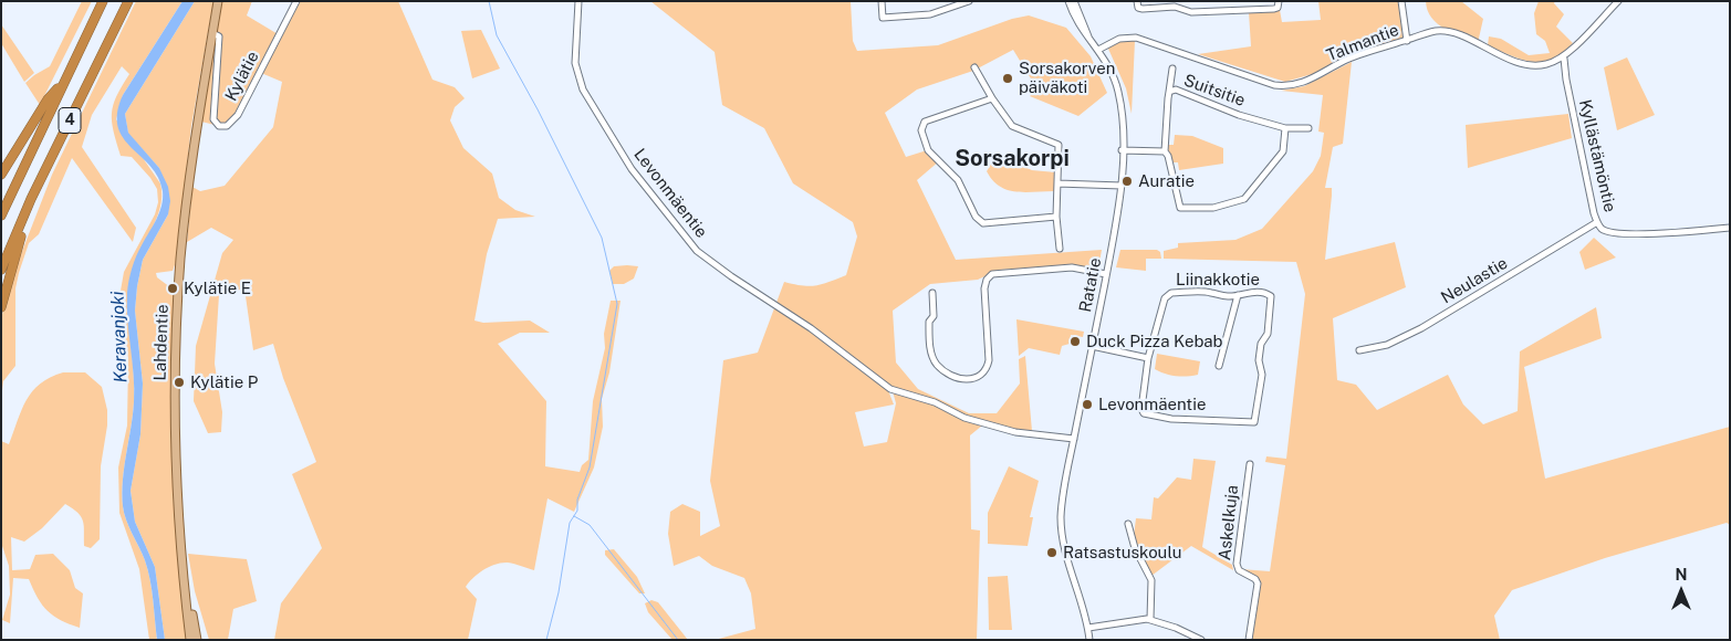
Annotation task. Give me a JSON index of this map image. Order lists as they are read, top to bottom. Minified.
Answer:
{"streets":{"highway":["4"],"main road":["Lahdentie"],"street":["Talmantie","Kylätie","Suitsitie","Kyllästämöntie","Levonmäentie","Liinakkotie","Neulastie","Ratatie","Askelkuja"]},"crossings":[["Talmantie","Kyllästämöntie"],["Talmantie","Ratatie"],["Kylätie","Lahdentie"],["Kyllästämöntie","Neulastie"],["Levonmäentie","Ratatie"]],"districts":["Sorsakorpi"],"water":["Keravanjoki"],"places":["Sorsakorven päiväkoti","Auratie","Kylätie E","Duck Pizza Kebab","Kylätie P","Levonmäentie","Ratsastuskoulu"],"north":"top"}
